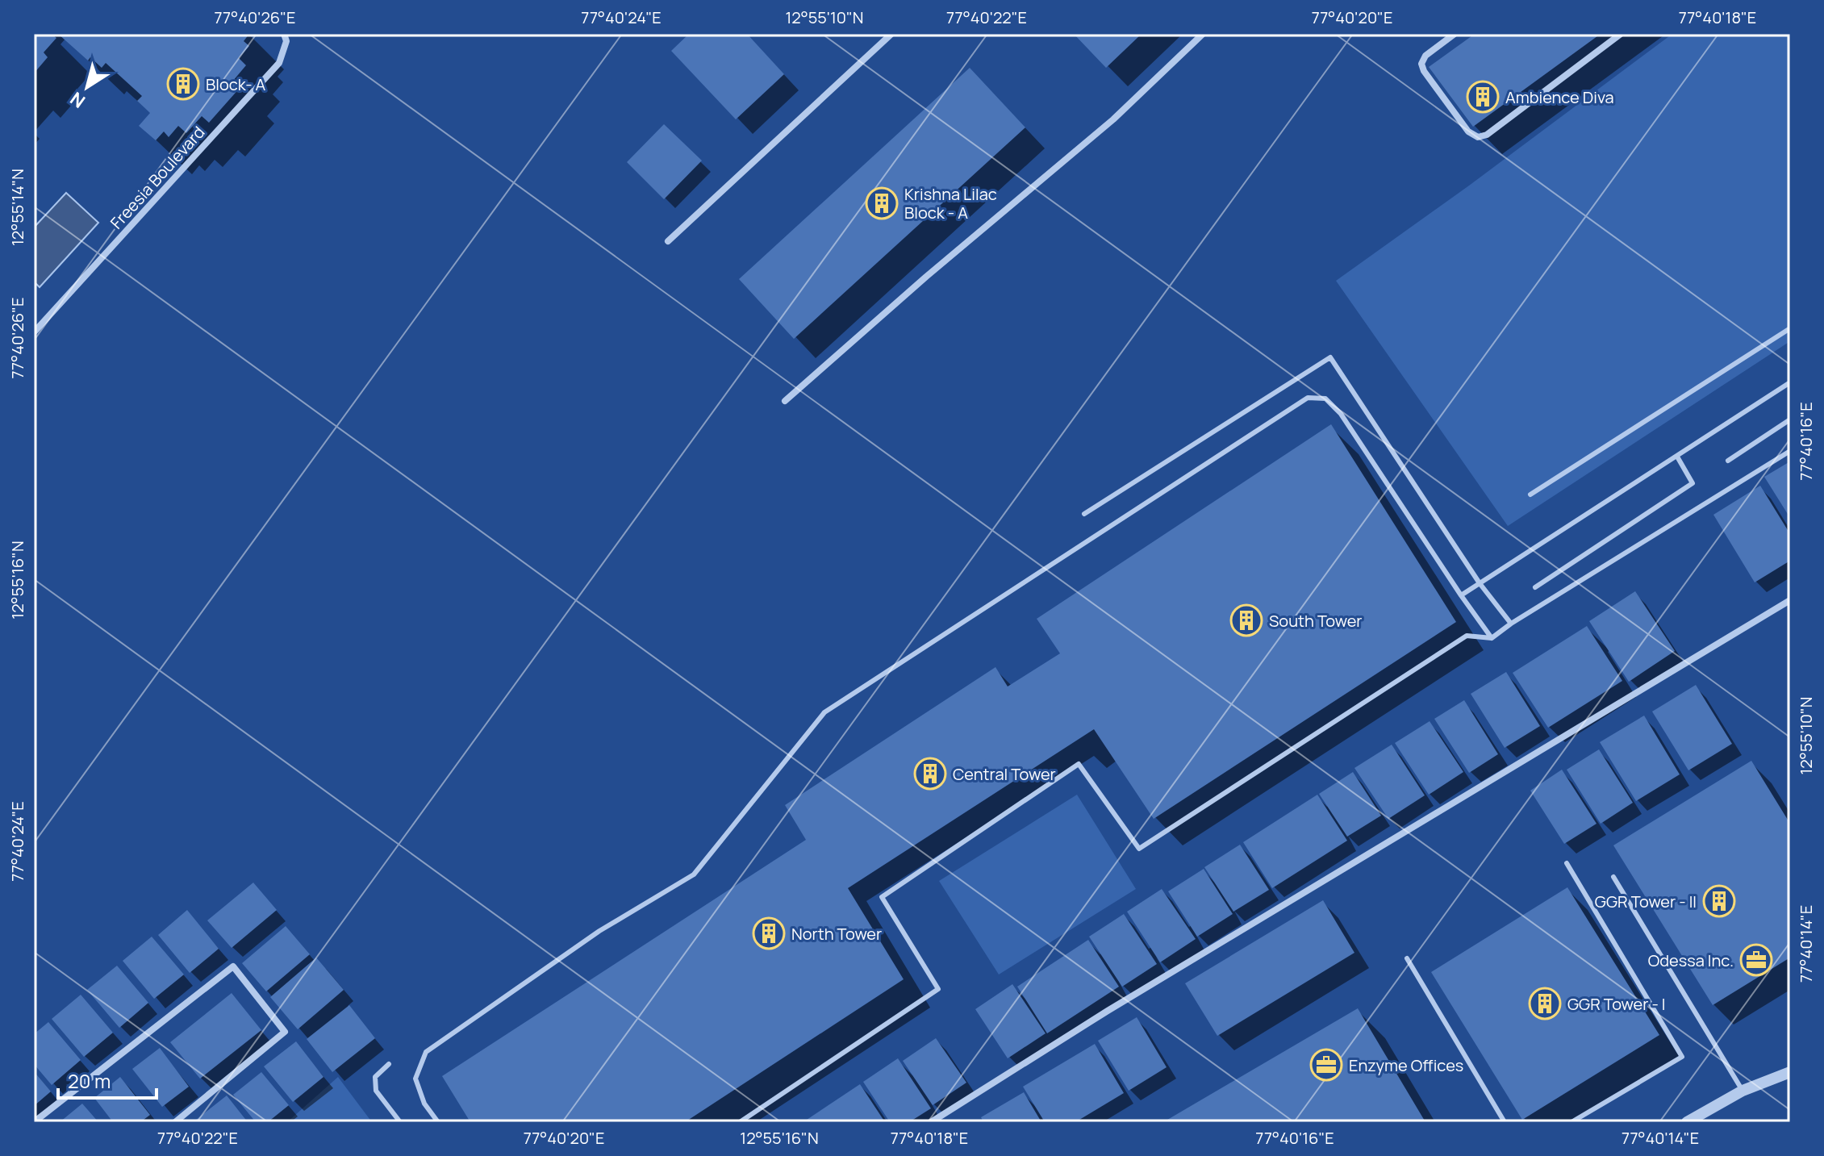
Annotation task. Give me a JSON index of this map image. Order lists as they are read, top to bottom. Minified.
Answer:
{"streets":{"street":["Freesia Boulevard"]},"places":{"building":["Block- A","Ambience Diva","Krishna Lilac Block - A","South Tower","Central Tower","GGR Tower - II","North Tower","GGR Tower - I"],"office":["Odessa Inc.","Enzyme Offices"]},"scale_bar":"20 m","north":"bottom left","coordinates":["77°40'26\"E","77°40'24\"E","12°55'10\"N","77°40'22\"E","77°40'20\"E","77°40'18\"E","12°55'14\"N","77°40'16\"E","12°55'16\"N","77°40'14\"E"]}
